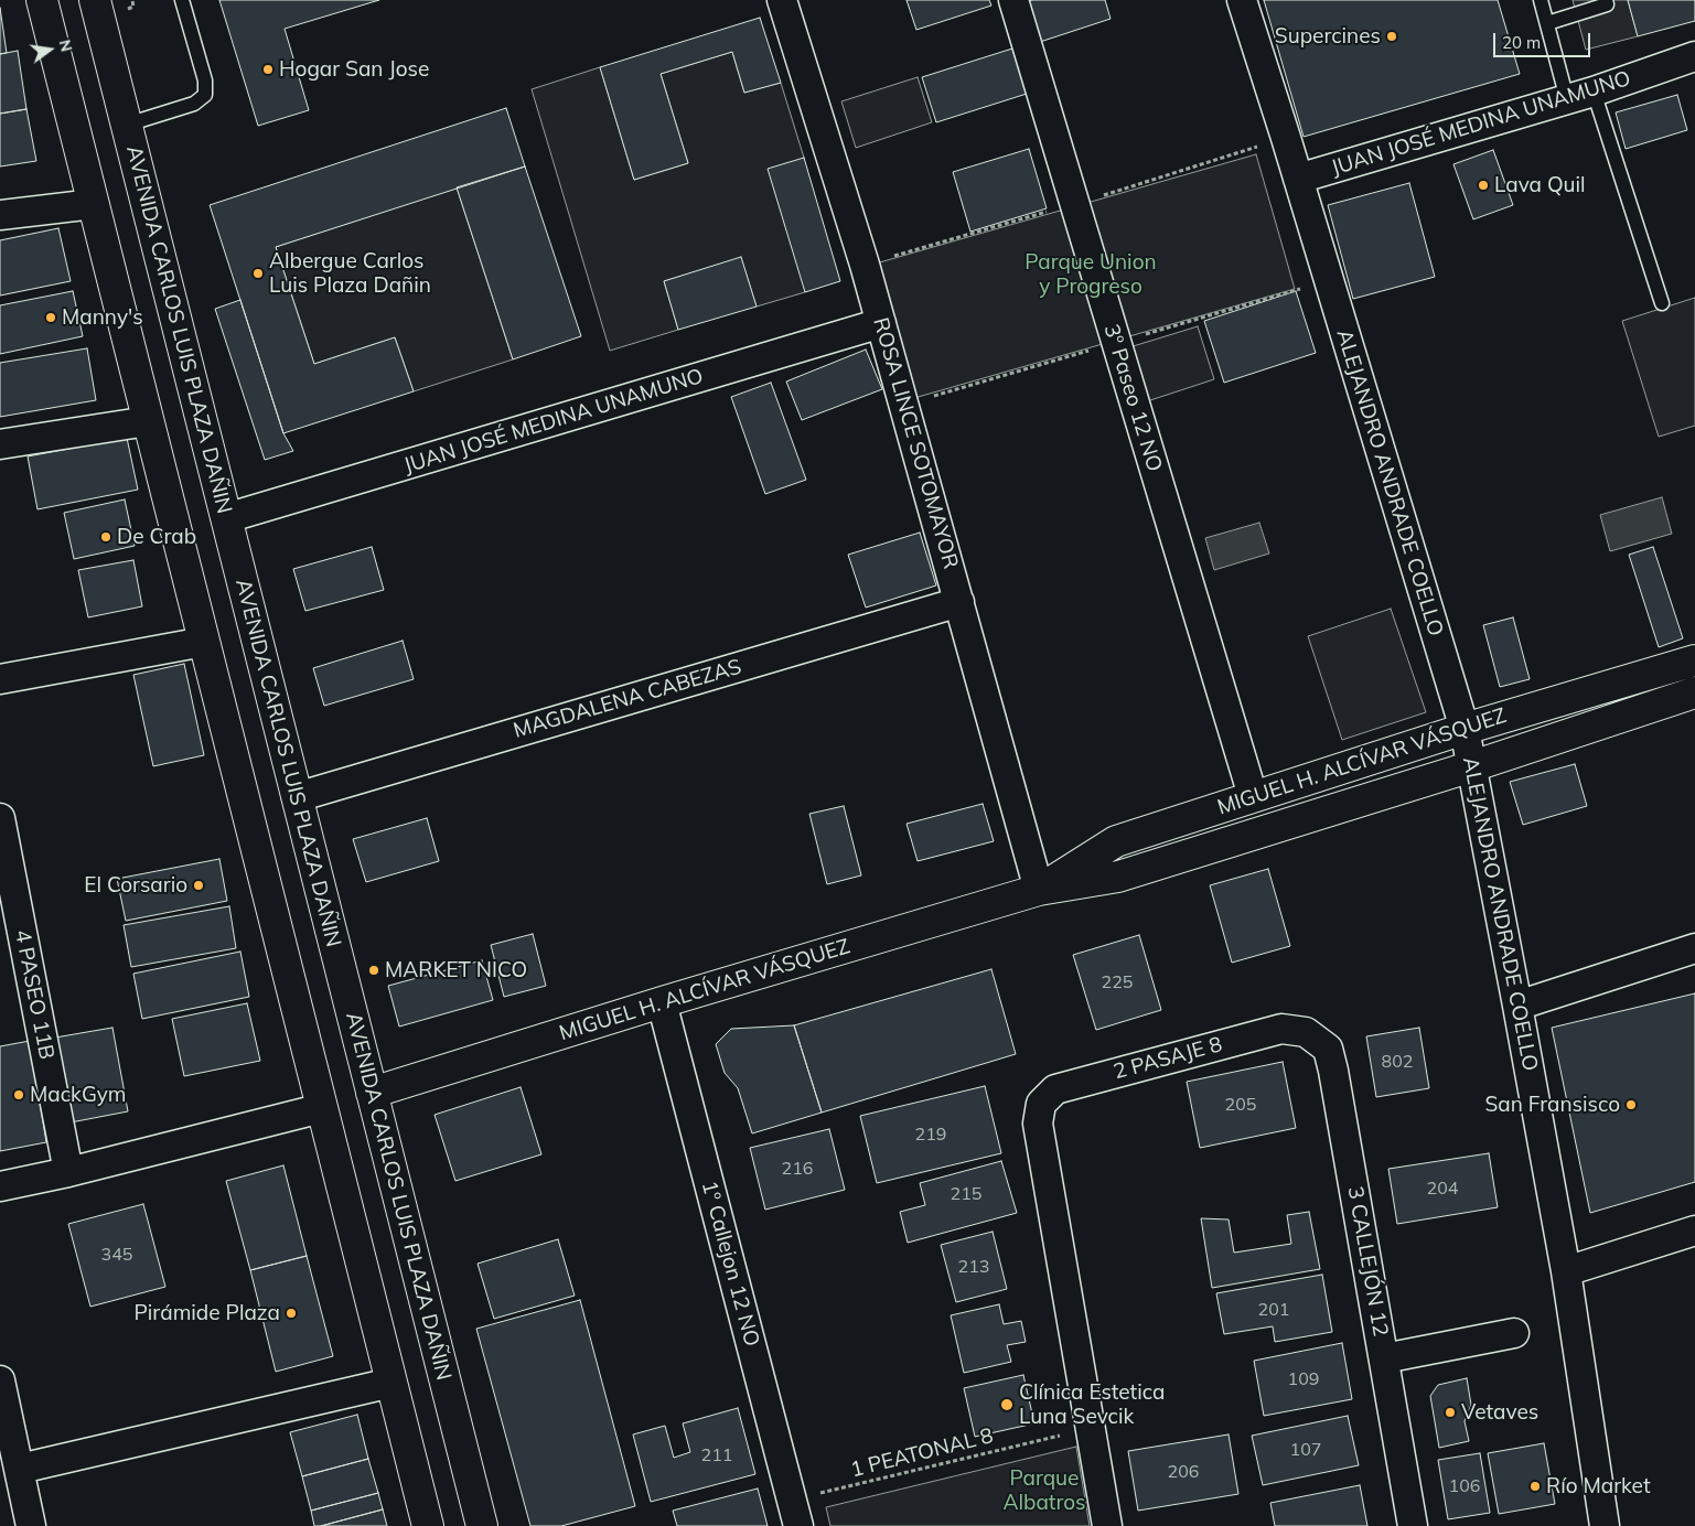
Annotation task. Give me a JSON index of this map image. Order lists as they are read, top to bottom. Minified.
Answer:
{"streets":{"main road":["AVENIDA CARLOS LUIS PLAZA DAÑIN","MIGUEL H. ALCÍVAR VÁSQUEZ"],"street":["JUAN JOSÉ MEDINA UNAMUNO","3º Paseo 12 NO","ROSA LINCE SOTOMAYOR","ALEJANDRO ANDRADE COELLO","MAGDALENA CABEZAS","4 PASEO 11B","2 PASAJE 8","3 CALLEJÓN 12","1º Callejon 12 NO"],"path":["1 PEATONAL 8"]},"crossings":[["JUAN JOSÉ MEDINA UNAMUNO","AVENIDA CARLOS LUIS PLAZA DAÑIN"],["JUAN JOSÉ MEDINA UNAMUNO","ROSA LINCE SOTOMAYOR"],["JUAN JOSÉ MEDINA UNAMUNO","ALEJANDRO ANDRADE COELLO"],["AVENIDA CARLOS LUIS PLAZA DAÑIN","MAGDALENA CABEZAS"],["AVENIDA CARLOS LUIS PLAZA DAÑIN","MIGUEL H. ALCÍVAR VÁSQUEZ"],["3º Paseo 12 NO","MIGUEL H. ALCÍVAR VÁSQUEZ"],["ROSA LINCE SOTOMAYOR","MAGDALENA CABEZAS"],["ROSA LINCE SOTOMAYOR","MIGUEL H. ALCÍVAR VÁSQUEZ"],["ALEJANDRO ANDRADE COELLO","MIGUEL H. ALCÍVAR VÁSQUEZ"],["MIGUEL H. ALCÍVAR VÁSQUEZ","1º Callejon 12 NO"],["2 PASAJE 8","3 CALLEJÓN 12"],["2 PASAJE 8","1 PEATONAL 8"],["1º Callejon 12 NO","1 PEATONAL 8"]],"parks":["Parque Union y Progreso","Parque Albatros"],"places":["Supercines","Hogar San Jose","Lava Quil","Albergue Carlos Luis Plaza Dañin","Manny's","De Crab","El Corsario","MARKET NICO","MackGym","San Fransisco","Pirámide Plaza","Clínica Estetica Luna Sevcik","Vetaves","Río Market"],"house_numbers":["225","802","205","219","216","204","215","345","213","201","109","107","211","206","106"],"scale_bar":"20 m","north":"right"}
